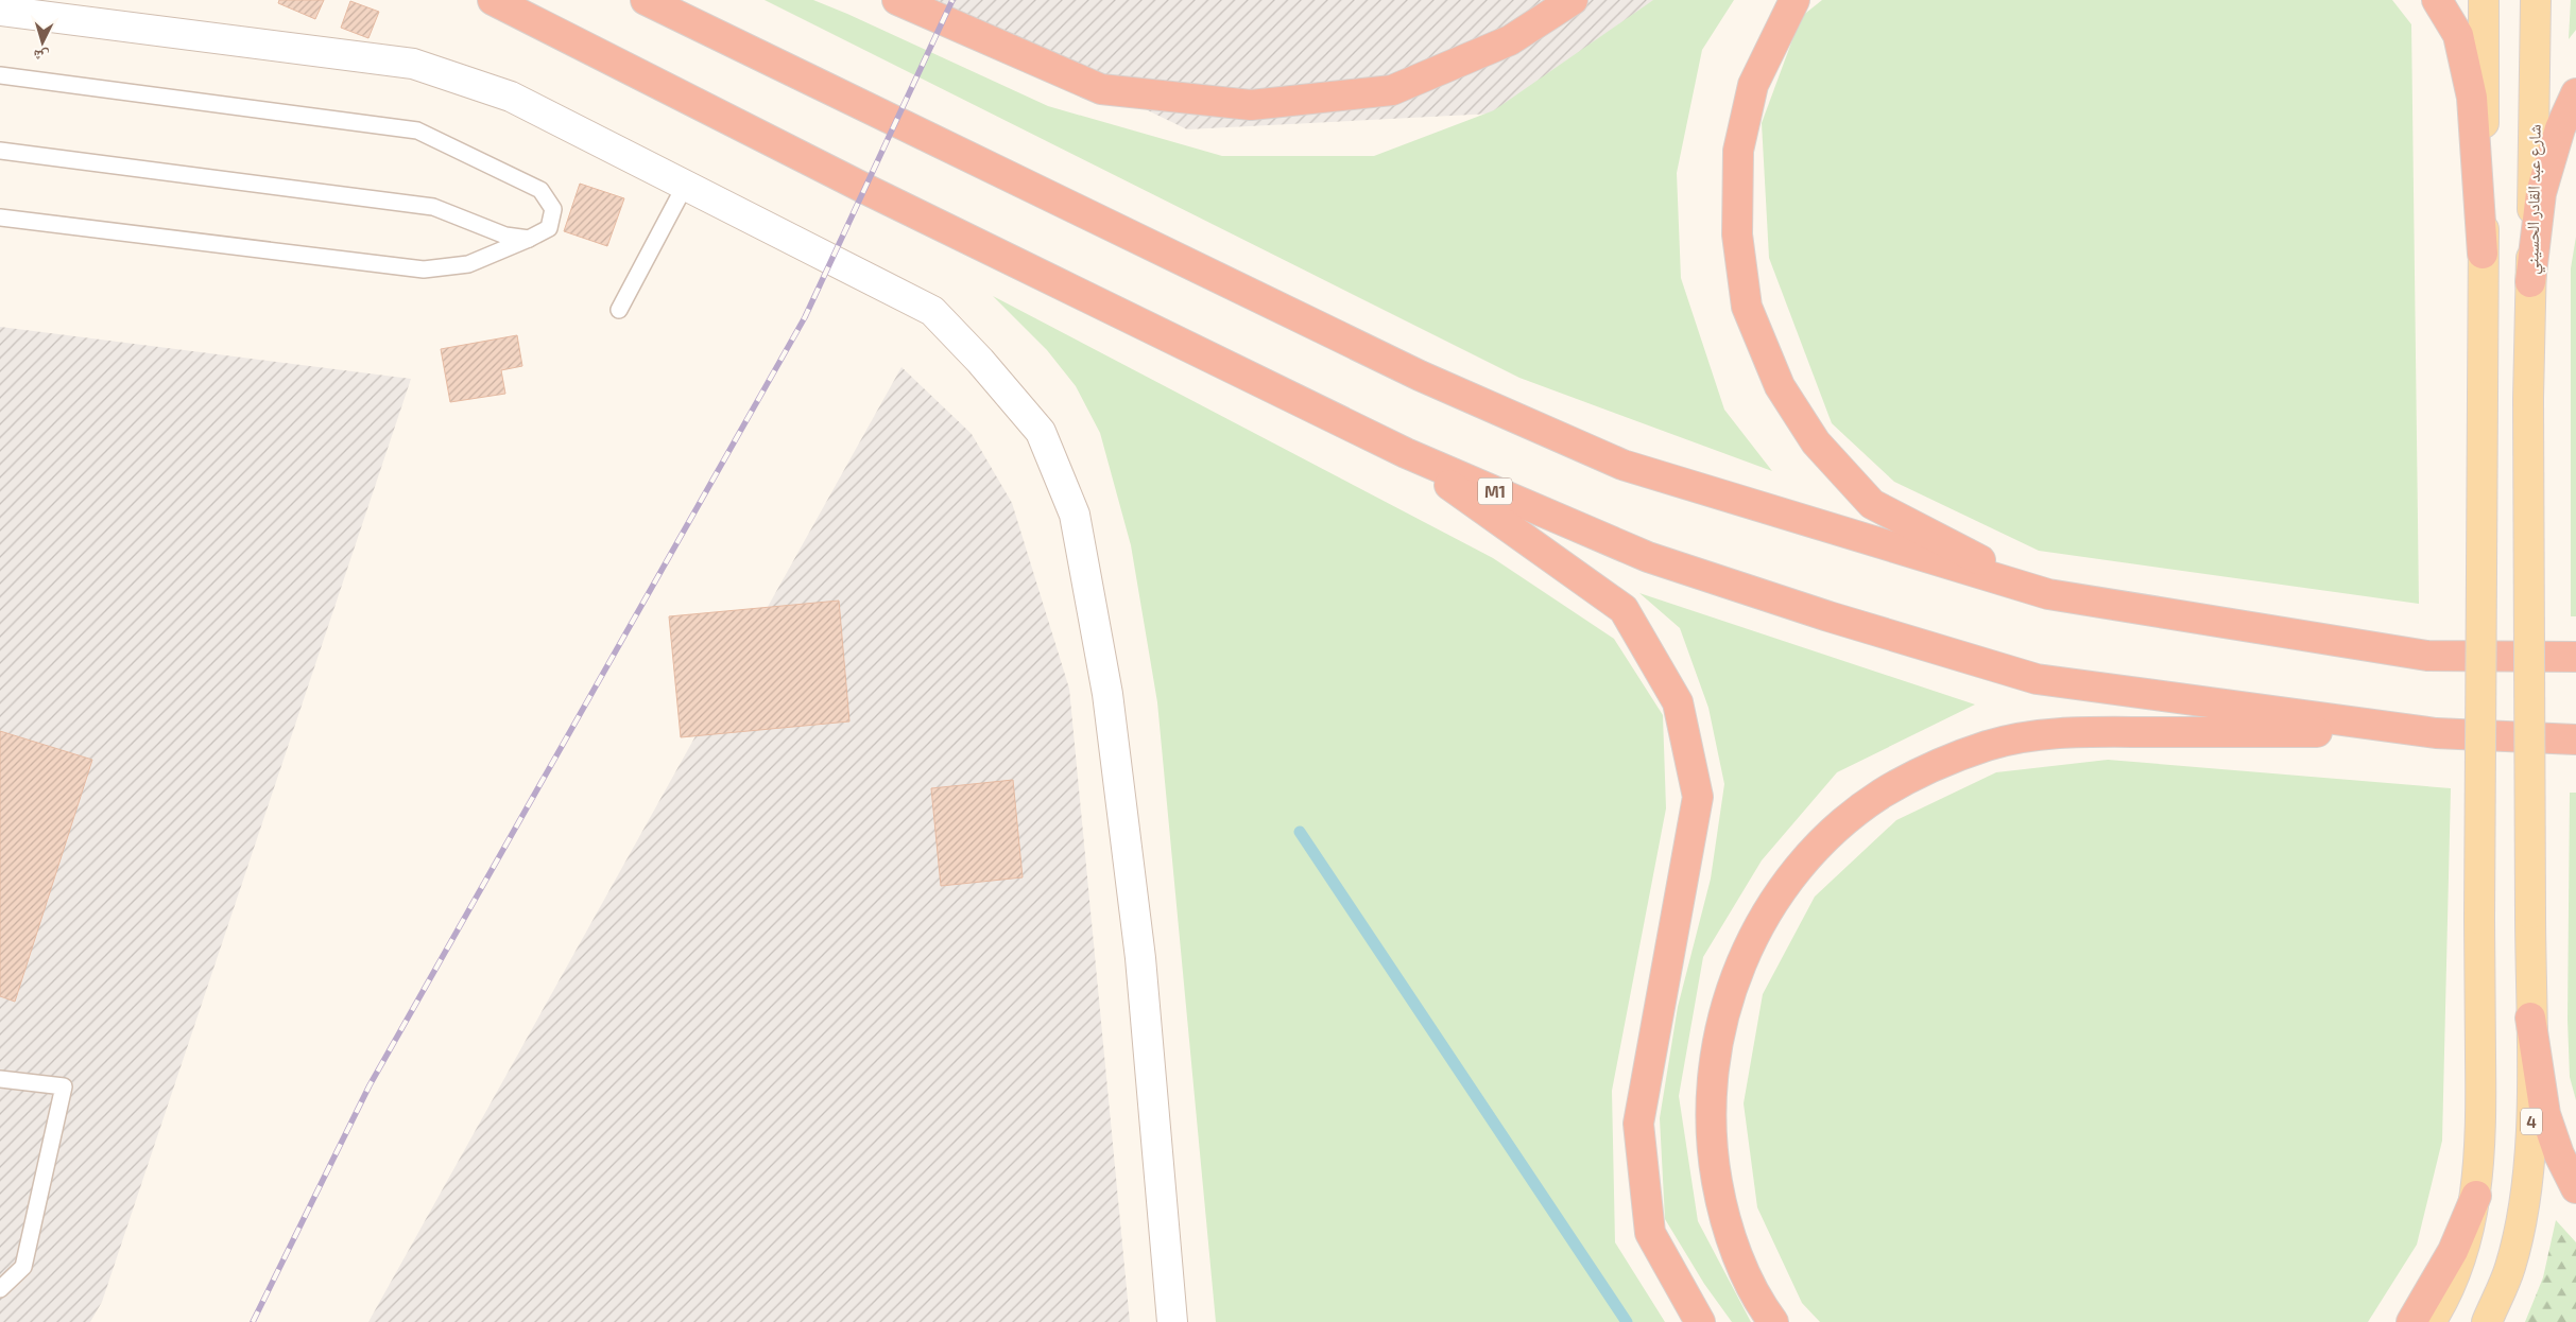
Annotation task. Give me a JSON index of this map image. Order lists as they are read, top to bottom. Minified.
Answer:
{"streets":{"highway":["M1"],"main road":["شارع عبد القادر الحسيني","4"]},"crossings":[["شارع عبد القادر الحسيني","4"]],"north":"bottom"}
